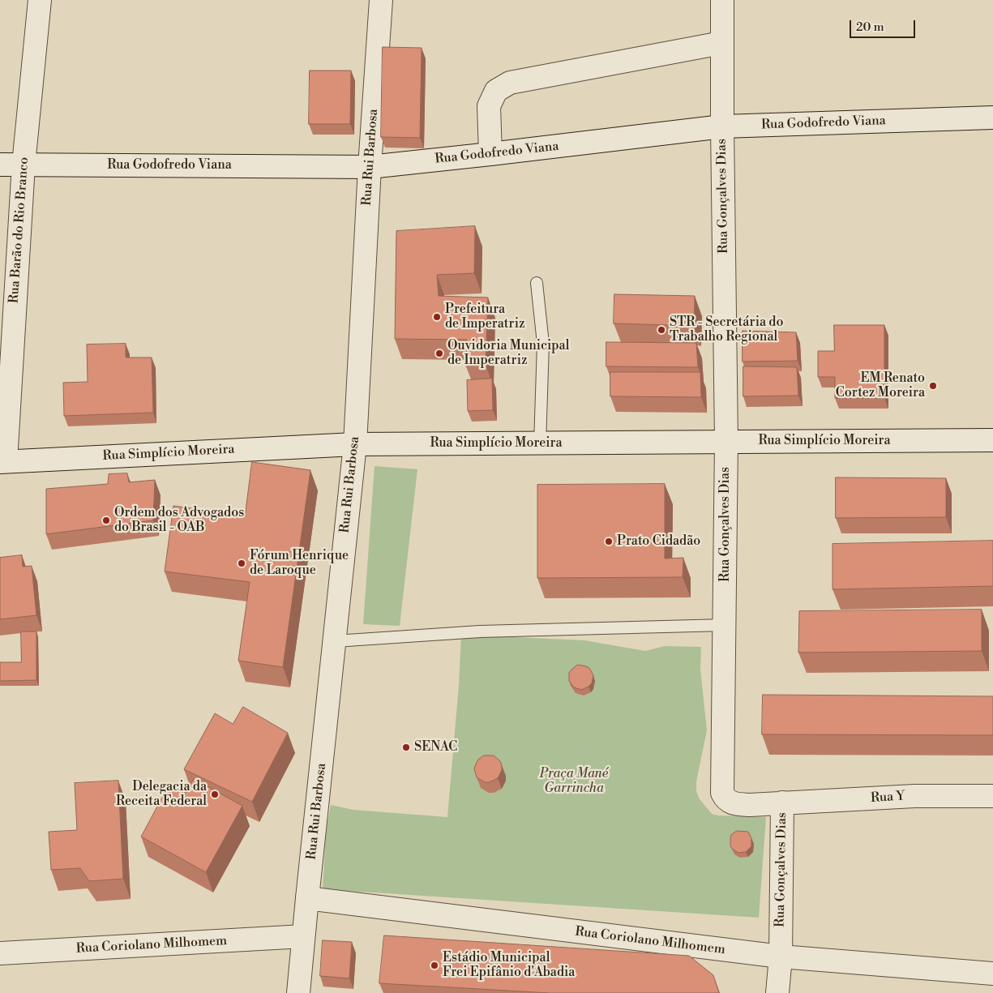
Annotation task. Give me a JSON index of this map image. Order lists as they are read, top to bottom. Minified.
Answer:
{"streets":{"street":["Rua Godofredo Viana","Rua Rui Barbosa","Rua Gonçalves Dias","Rua Barão do Rio Branco","Rua Simplício Moreira","Rua Y","Rua Coriolano Milhomem"]},"crossings":[["Rua Godofredo Viana","Rua Rui Barbosa"],["Rua Godofredo Viana","Rua Gonçalves Dias"],["Rua Godofredo Viana","Rua Barão do Rio Branco"],["Rua Rui Barbosa","Rua Simplício Moreira"],["Rua Rui Barbosa","Rua Coriolano Milhomem"],["Rua Gonçalves Dias","Rua Simplício Moreira"],["Rua Gonçalves Dias","Rua Y"],["Rua Gonçalves Dias","Rua Coriolano Milhomem"],["Rua Barão do Rio Branco","Rua Simplício Moreira"]],"parks":["Praça Mané Garrincha"],"places":["Prefeitura de Imperatriz","STR - Secretária do Trabalho Regional","Ouvidoria Municipal de Imperatriz","EM Renato Cortez Moreira","Ordem dos Advogados do Brasil - OAB","Prato Cidadão","Fórum Henrique de Laroque","SENAC","Delegacia da Receita Federal","Estádio Municipal Frei Epifânio d'Abadia"],"scale_bar":"20 m"}
